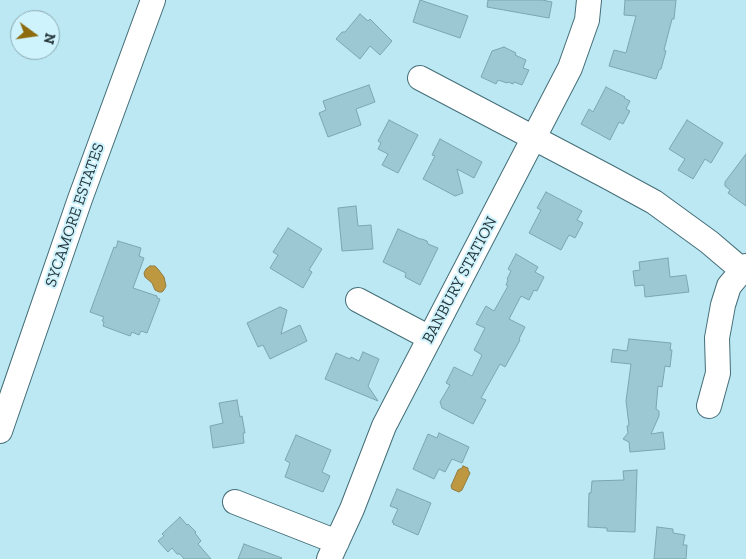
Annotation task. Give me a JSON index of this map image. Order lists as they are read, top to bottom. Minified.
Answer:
{"streets":{"street":["SYCAMORE ESTATES","BANBURY STATION"]},"north":"right"}
